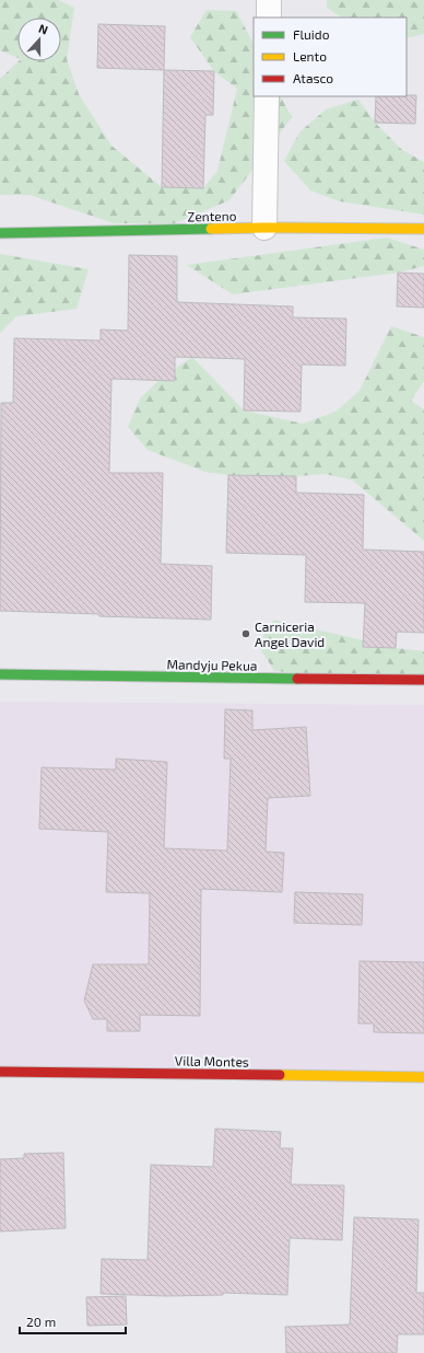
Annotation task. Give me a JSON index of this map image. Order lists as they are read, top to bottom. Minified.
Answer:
{"streets":{"street":["Zenteno","Mandyju Pekua","Villa Montes"]},"places":["Carniceria Angel David"],"legend":["Fluido","Lento","Atasco"],"scale_bar":"20 m","north":"top"}
